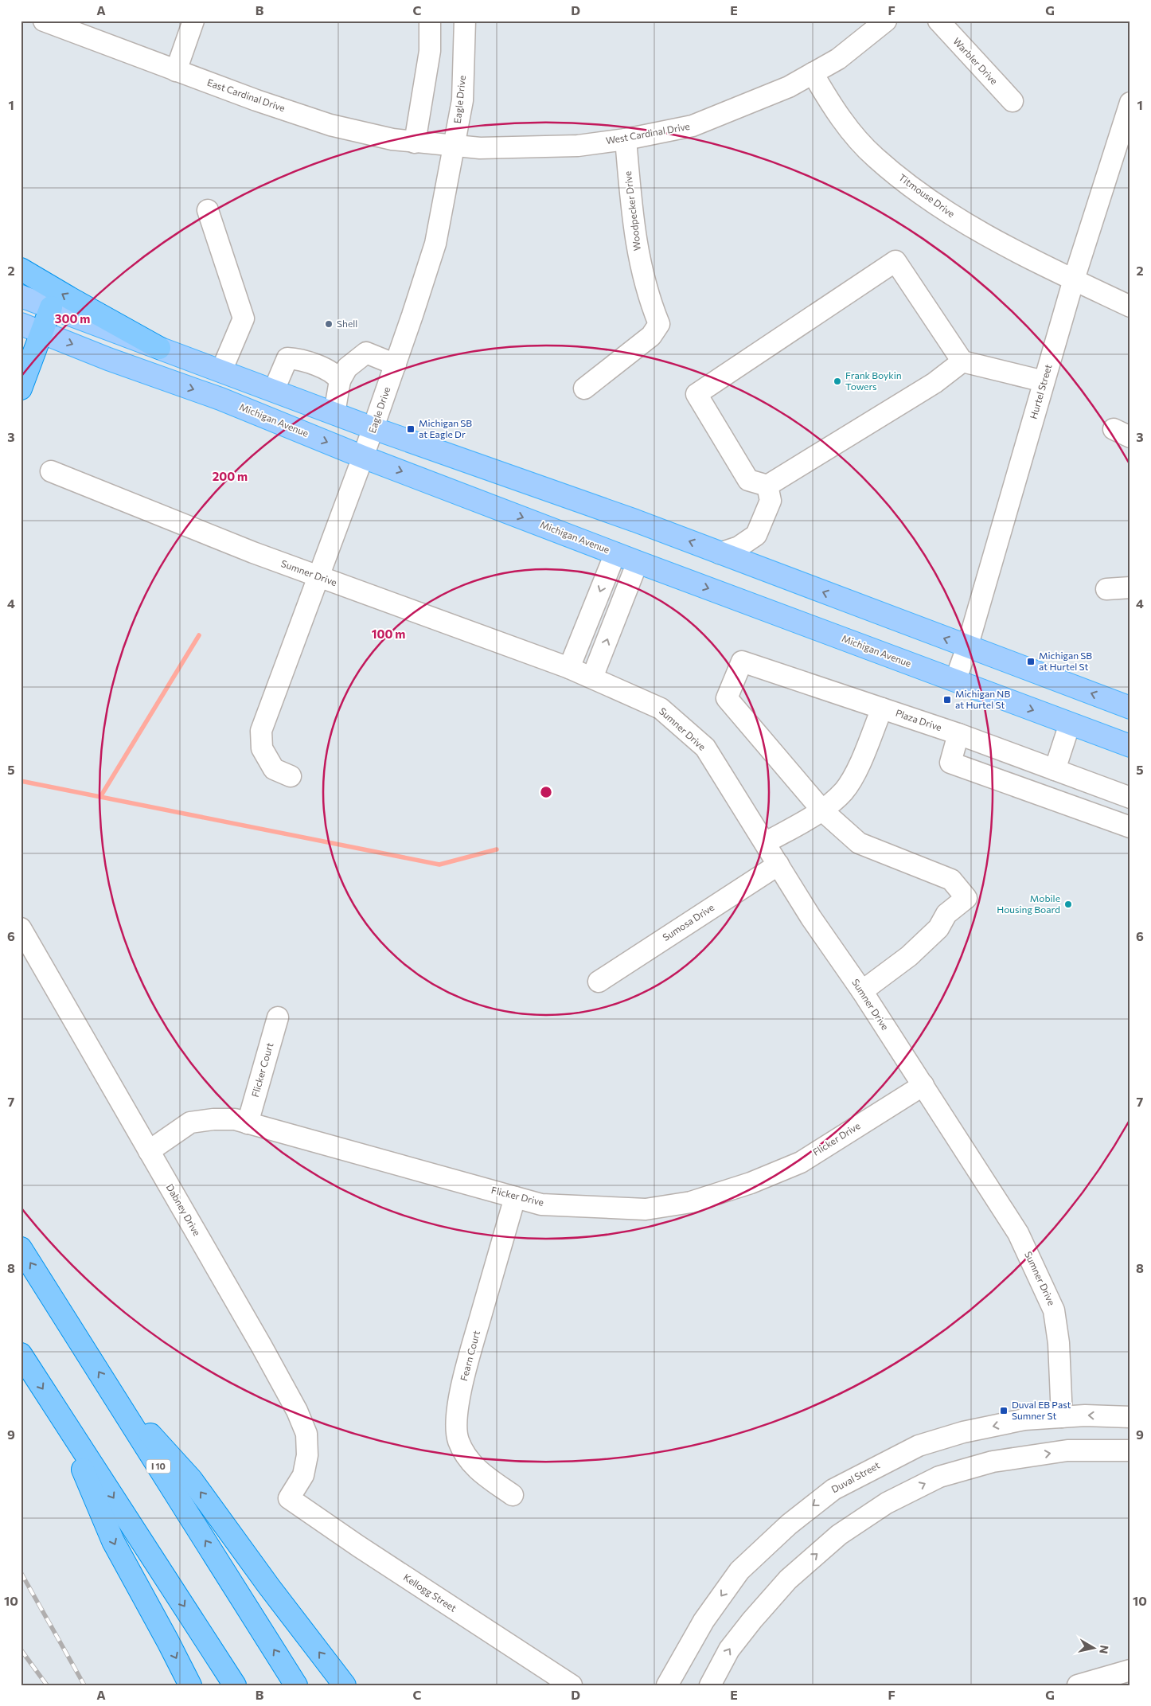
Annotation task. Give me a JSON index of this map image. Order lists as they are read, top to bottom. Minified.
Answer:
{"streets":{"highway":["I 10"],"main road":["Michigan Avenue"],"street":["Warbler Drive","East Cardinal Drive","Eagle Drive","West Cardinal Drive","Titmouse Drive","Woodpecker Drive","Hurtel Street","Sumner Drive","Plaza Drive","Sumosa Drive","Flicker Court","Flicker Drive","Dabney Drive","Fearn Court","Duval Street","Kellogg Street"]},"crossings":[["East Cardinal Drive","Eagle Drive"],["East Cardinal Drive","West Cardinal Drive"],["Eagle Drive","West Cardinal Drive"],["Eagle Drive","Michigan Avenue"],["Eagle Drive","Sumner Drive"],["West Cardinal Drive","Titmouse Drive"],["West Cardinal Drive","Woodpecker Drive"],["Titmouse Drive","Hurtel Street"],["Hurtel Street","Michigan Avenue"],["Sumner Drive","Plaza Drive"],["Sumner Drive","Sumosa Drive"],["Sumner Drive","Flicker Drive"],["Sumner Drive","Duval Street"],["Flicker Court","Flicker Drive"],["Flicker Drive","Dabney Drive"],["Flicker Drive","Fearn Court"],["Dabney Drive","Kellogg Street"]],"places":{"other":["Shell","Frank Boykin Towers","Mobile Housing Board"],"transit":["Michigan SB at Eagle Dr","Michigan SB at Hurtel St","Michigan NB at Hurtel St","Duval EB Past Sumner St"]},"north":"right","grid":{"columns":["A","B","C","D","E","F","G"],"rows":["1","2","3","4","5","6","7","8","9","10"]},"rings":["300 m","200 m","100 m"]}
